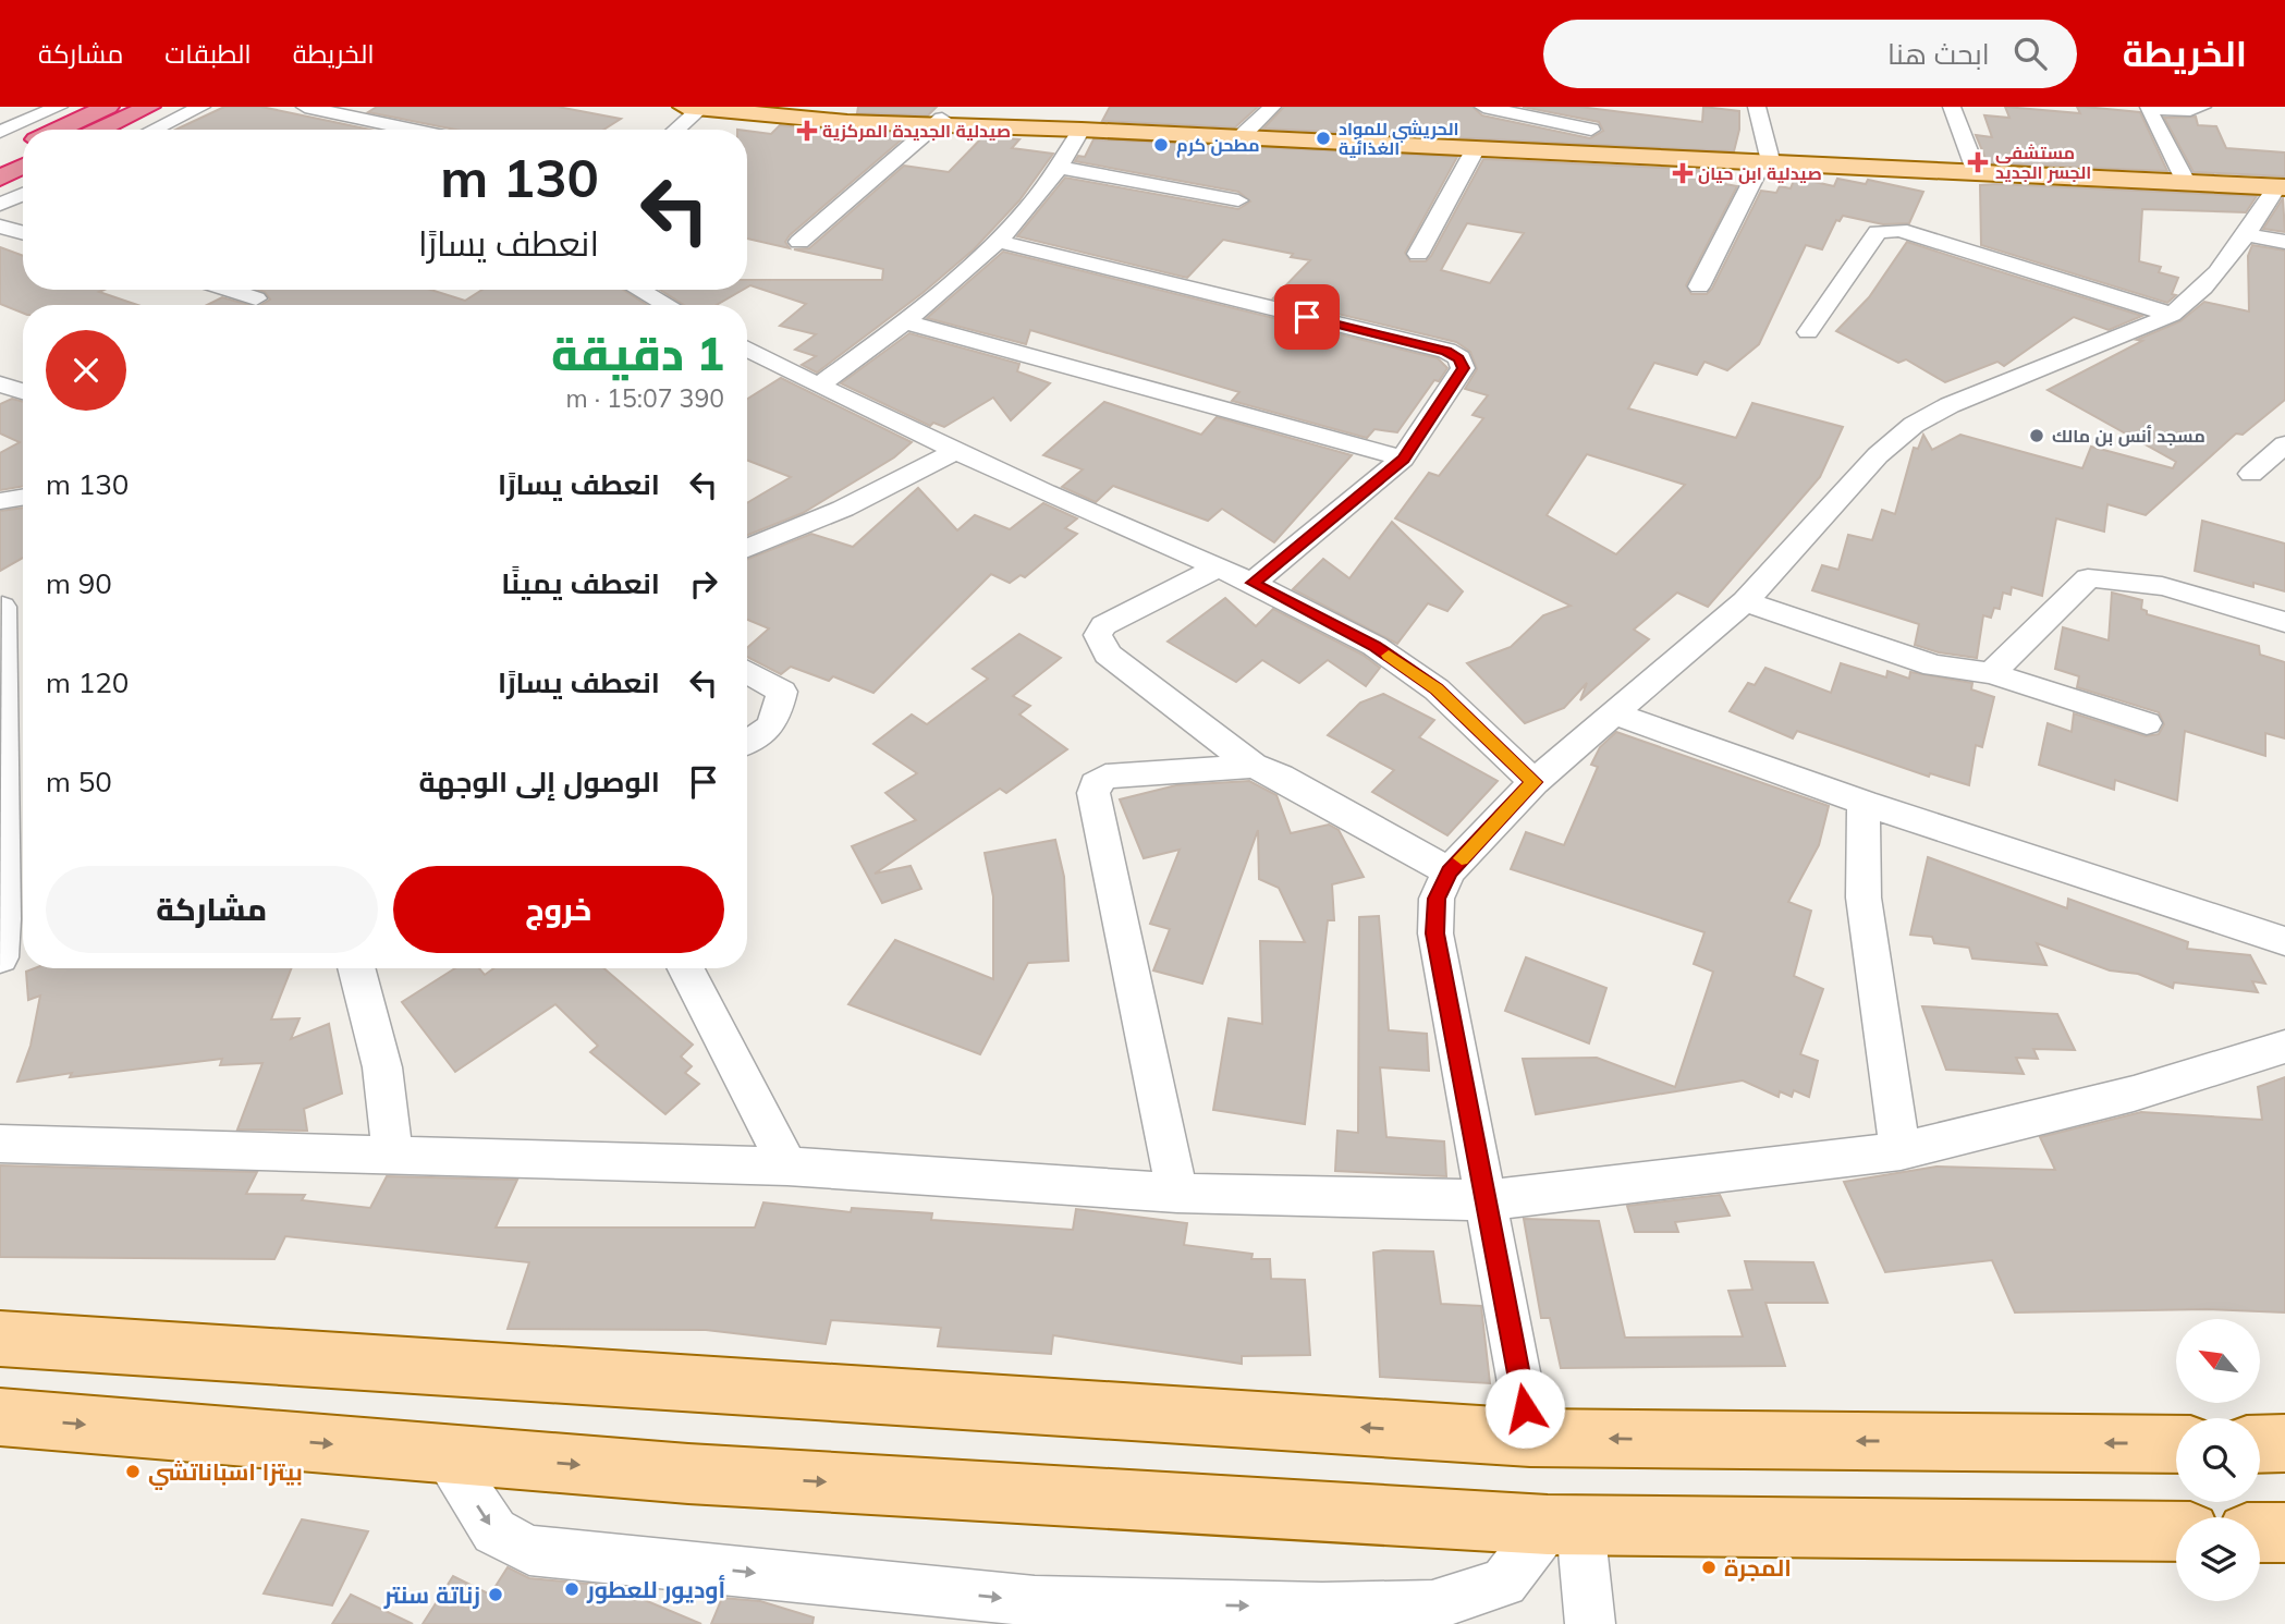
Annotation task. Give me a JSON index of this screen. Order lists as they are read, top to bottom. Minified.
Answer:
{"places":{"health":["صيدلية الجديدة المركزية","مستشفى الجسر الجديد","صيدلية ابن حيان"],"other":["الحريشي للمواد الغذائية","مطحن كرم","مسجد أنس بن مالك","بيتزا اسباناتشي","المجرة","أوديور للعطور","زناتة سنتر"]},"north":"top left","page":{"header":"الخريطة","search":"ابحث هنا","nav":["الخريطة","الطبقات","مشاركة"],"turn":["130 m","انعطف يسارًا"],"heading":["1 دقيقة","390 m · 15:07"],"list":[{"name":"انعطف يسارًا","value":"130 m"},{"name":"انعطف يمينًا","value":"90 m"},{"name":"انعطف يسارًا","value":"120 m"},{"name":"الوصول إلى الوجهة","value":"50 m"}],"buttons":["خروج","مشاركة"]}}
